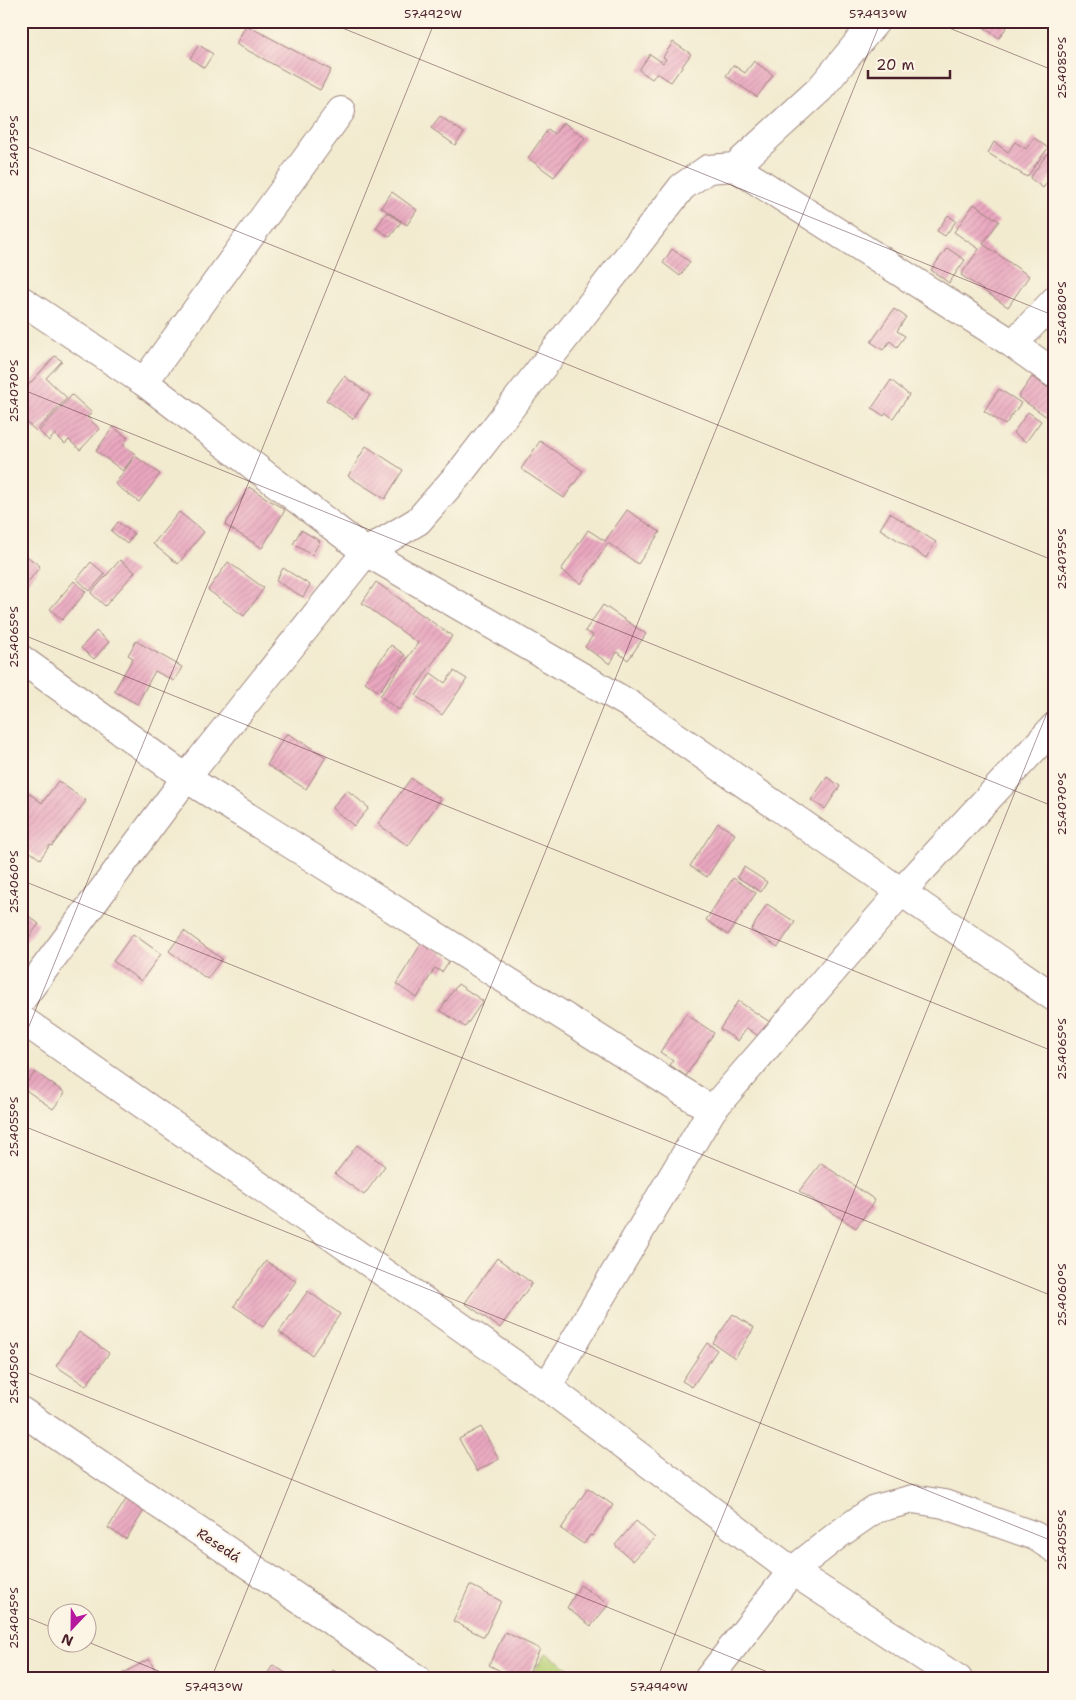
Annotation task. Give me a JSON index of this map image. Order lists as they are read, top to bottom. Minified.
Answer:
{"streets":{"street":["Resedá"]},"scale_bar":"20 m","north":"bottom","coordinates":["57.492°W","57.493°W","25.4085°S","25.4075°S","25.4080°S","25.4070°S","25.4065°S","25.4060°S","25.4055°S","25.4050°S","25.4045°S","57.494°W"]}
